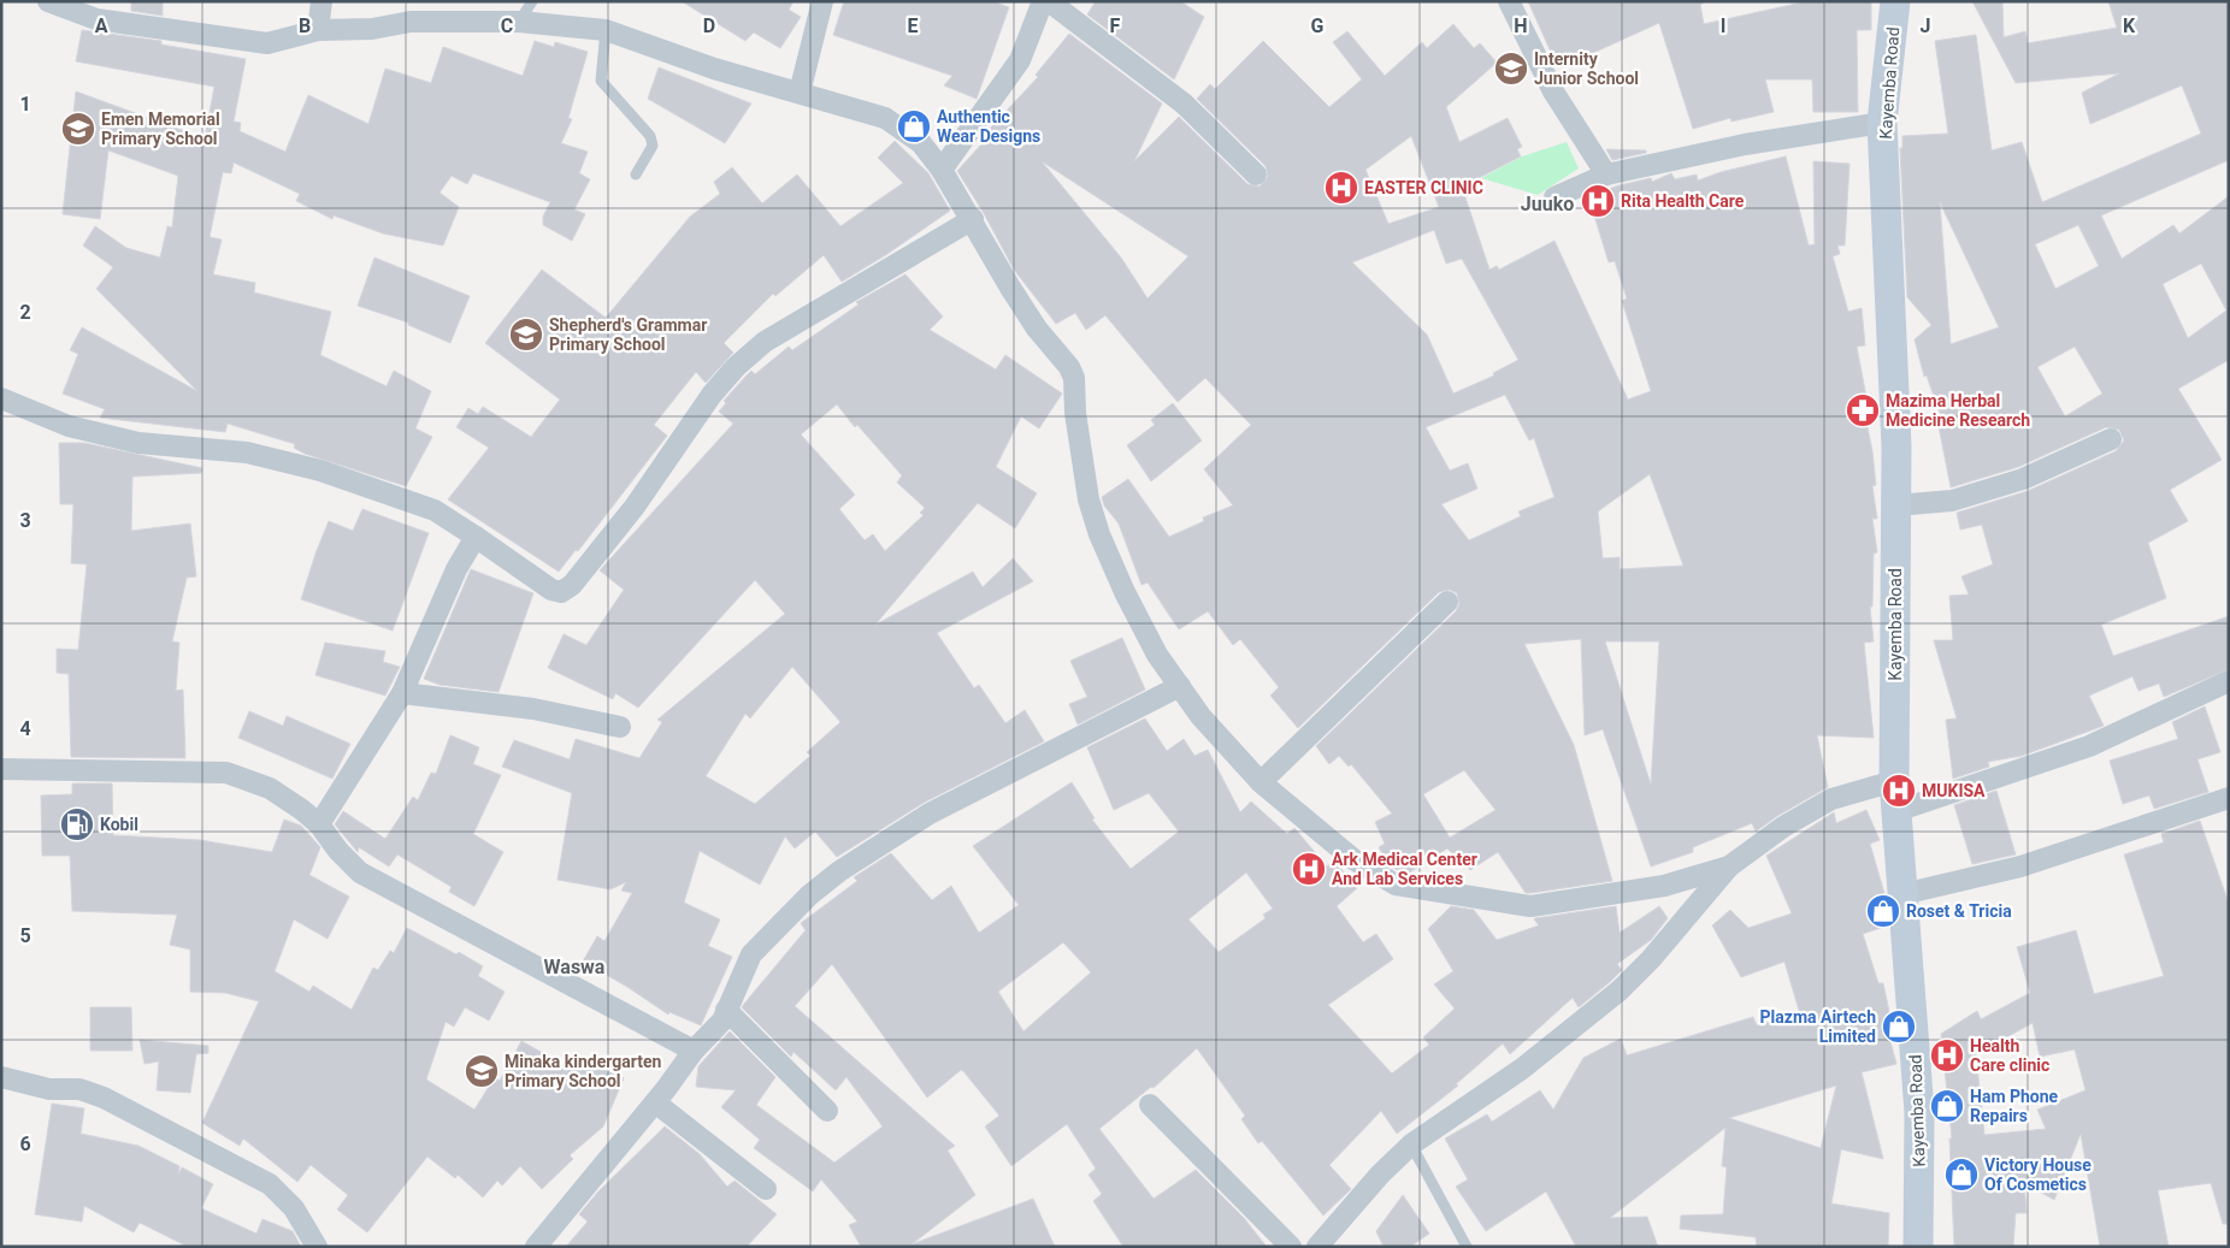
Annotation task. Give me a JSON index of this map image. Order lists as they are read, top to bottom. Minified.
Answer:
{"streets":{"street":["Kayemba Road"]},"districts":["Juuko","Waswa"],"places":{"school or university":["Internity Junior School","Emen Memorial Primary School","Shepherd's Grammar Primary School","Minaka kindergarten Primary School"],"shop":["Authentic Wear Designs","Roset & Tricia","Plazma Airtech Limited","Ham Phone Repairs","Victory House Of Cosmetics"],"hospital":["EASTER CLINIC","Rita Health Care","MUKISA","Ark Medical Center And Lab Services","Health Care clinic"],"pharmacy":["Mazima Herbal Medicine Research"],"fuel station":["Kobil"]},"grid":{"columns":["A","B","C","D","E","F","G","H","I","J","K"],"rows":["1","2","3","4","5","6"]}}
